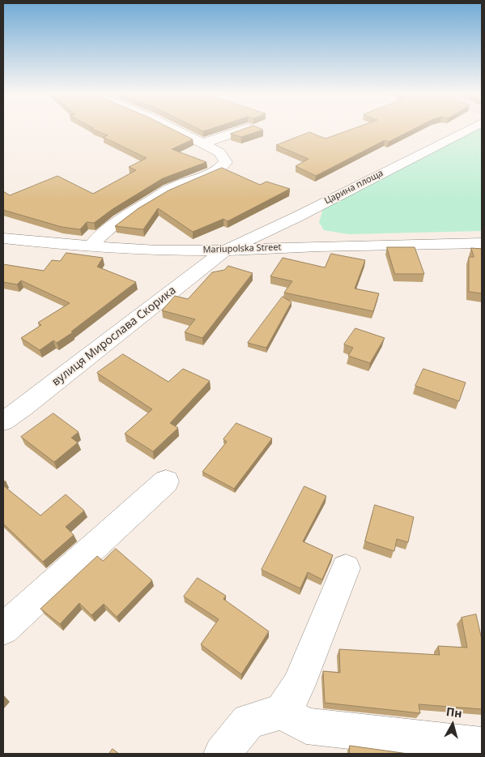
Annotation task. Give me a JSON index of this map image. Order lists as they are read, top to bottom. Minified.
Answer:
{"streets":{"street":["Царина площа","Mariupolska Street","вулиця Мирослава Скорика"]},"crossings":[["Царина площа","Mariupolska Street"],["Царина площа","вулиця Мирослава Скорика"],["Mariupolska Street","вулиця Мирослава Скорика"]],"north":"top"}
